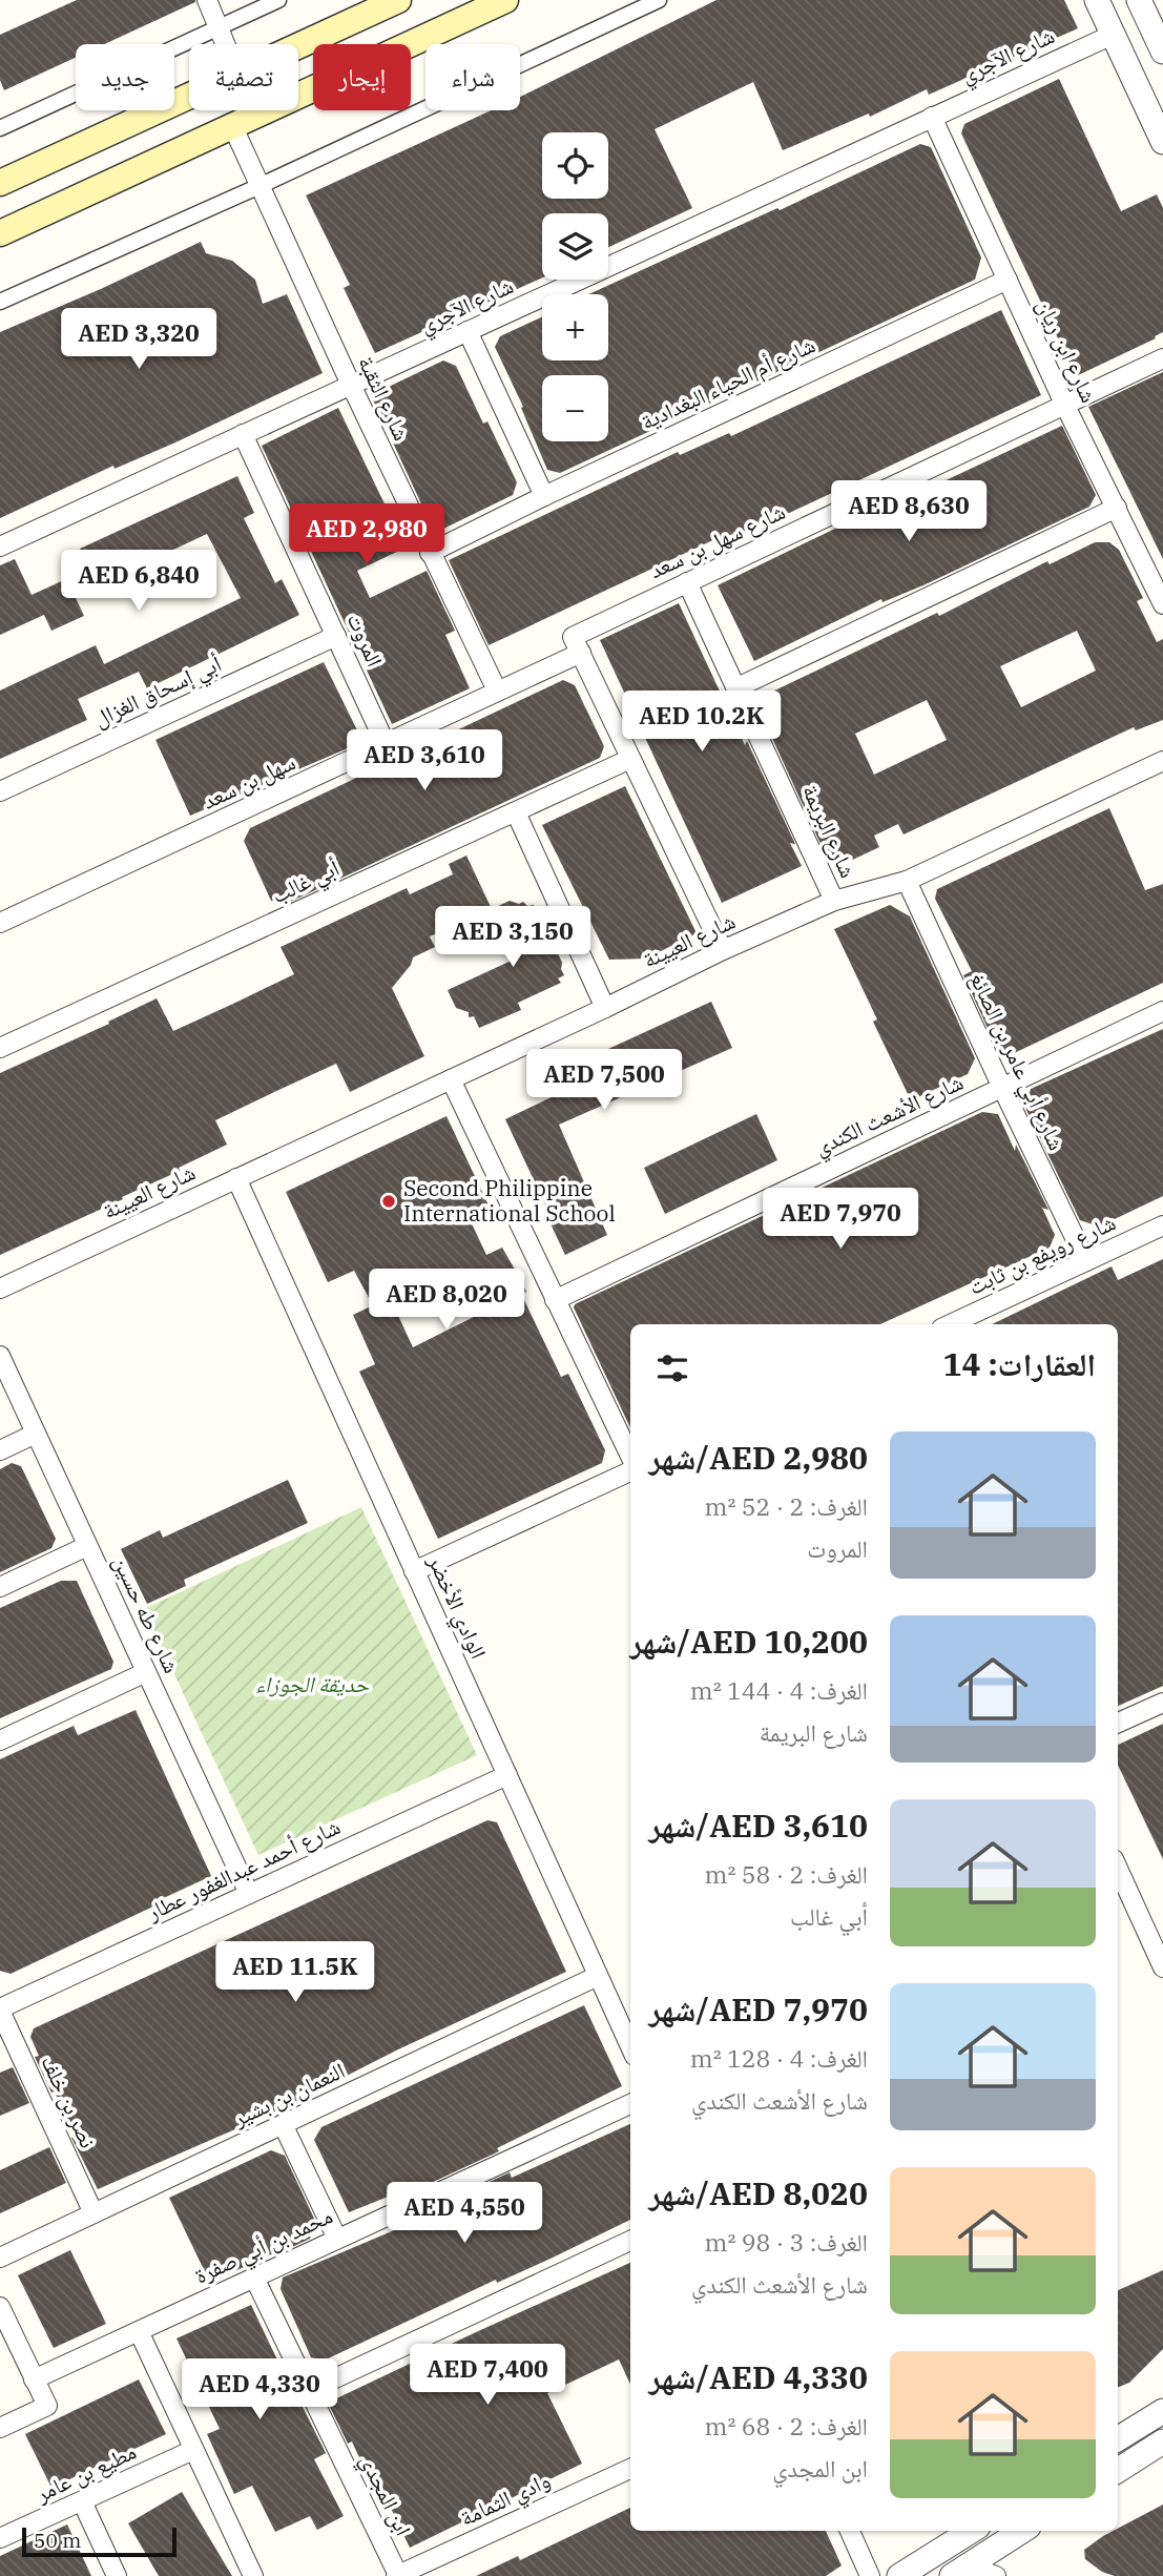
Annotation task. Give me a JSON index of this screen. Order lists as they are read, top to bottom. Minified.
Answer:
{"streets":{"street":["شارع الآجري","شارع ابن ريان","شارع أم الحياء البغدادية","شارع الثقبة","شارع سهل بن سعد","المروت","أبي إسحاق الغزال","سهل بن سعد","شارع البريمة","أبي غالب","شارع العيينة","شارع أبي عامر بن الصائغ","شارع الأشعث الكندي","شارع رويفع بن ثابت","الوادي الأخضر","شارع طه حسين","شارع أحمد عبدالغفور عطار","النعمان بن بشير","نصر بن خلف","محمد بن أبي صفرة","مطيع بن عامر","ابن المجدي","وادي الثمامة"]},"crossings":[["شارع الآجري","شارع ابن ريان"],["شارع الآجري","شارع الثقبة"],["شارع الآجري","المروت"],["شارع ابن ريان","شارع أم الحياء البغدادية"],["شارع ابن ريان","شارع سهل بن سعد"],["شارع أم الحياء البغدادية","شارع الثقبة"],["شارع الثقبة","سهل بن سعد"],["شارع سهل بن سعد","سهل بن سعد"],["شارع سهل بن سعد","شارع البريمة"],["المروت","أبي إسحاق الغزال"],["المروت","سهل بن سعد"],["شارع البريمة","شارع العيينة"],["شارع العيينة","شارع أبي عامر بن الصائغ"],["شارع العيينة","الوادي الأخضر"],["شارع أبي عامر بن الصائغ","شارع الأشعث الكندي"],["شارع أبي عامر بن الصائغ","شارع رويفع بن ثابت"],["الوادي الأخضر","شارع أحمد عبدالغفور عطار"],["الوادي الأخضر","النعمان بن بشير"],["شارع طه حسين","شارع أحمد عبدالغفور عطار"],["شارع أحمد عبدالغفور عطار","نصر بن خلف"],["النعمان بن بشير","نصر بن خلف"],["محمد بن أبي صفرة","ابن المجدي"],["ابن المجدي","وادي الثمامة"]],"parks":["حديقة الجوزاء"],"places":["Second Philippine International School"],"scale_bar":"50 m","page":{"chip":["شراء","إيجار","تصفية","جديد"],"map_buttons":["+","−"],"price":["AED 3,320","AED 8,630","AED 2,980","AED 6,840","AED 10.2K","AED 3,610","AED 3,150","AED 7,500","AED 7,970","AED 8,020","AED 11.5K","AED 4,550","AED 7,400","AED 4,330"],"heading":"العقارات: 14","list":[{"name":"AED 2,980/شهر","note":"الغرف: 2 · 52 m² · المروت"},{"name":"AED 10,200/شهر","note":"الغرف: 4 · 144 m² · شارع البريمة"},{"name":"AED 3,610/شهر","note":"الغرف: 2 · 58 m² · أبي غالب"},{"name":"AED 7,970/شهر","note":"الغرف: 4 · 128 m² · شارع الأشعث الكندي"},{"name":"AED 8,020/شهر","note":"الغرف: 3 · 98 m² · شارع الأشعث الكندي"},{"name":"AED 4,330/شهر","note":"الغرف: 2 · 68 m² · ابن المجدي"}],"scale":"50 m"}}
